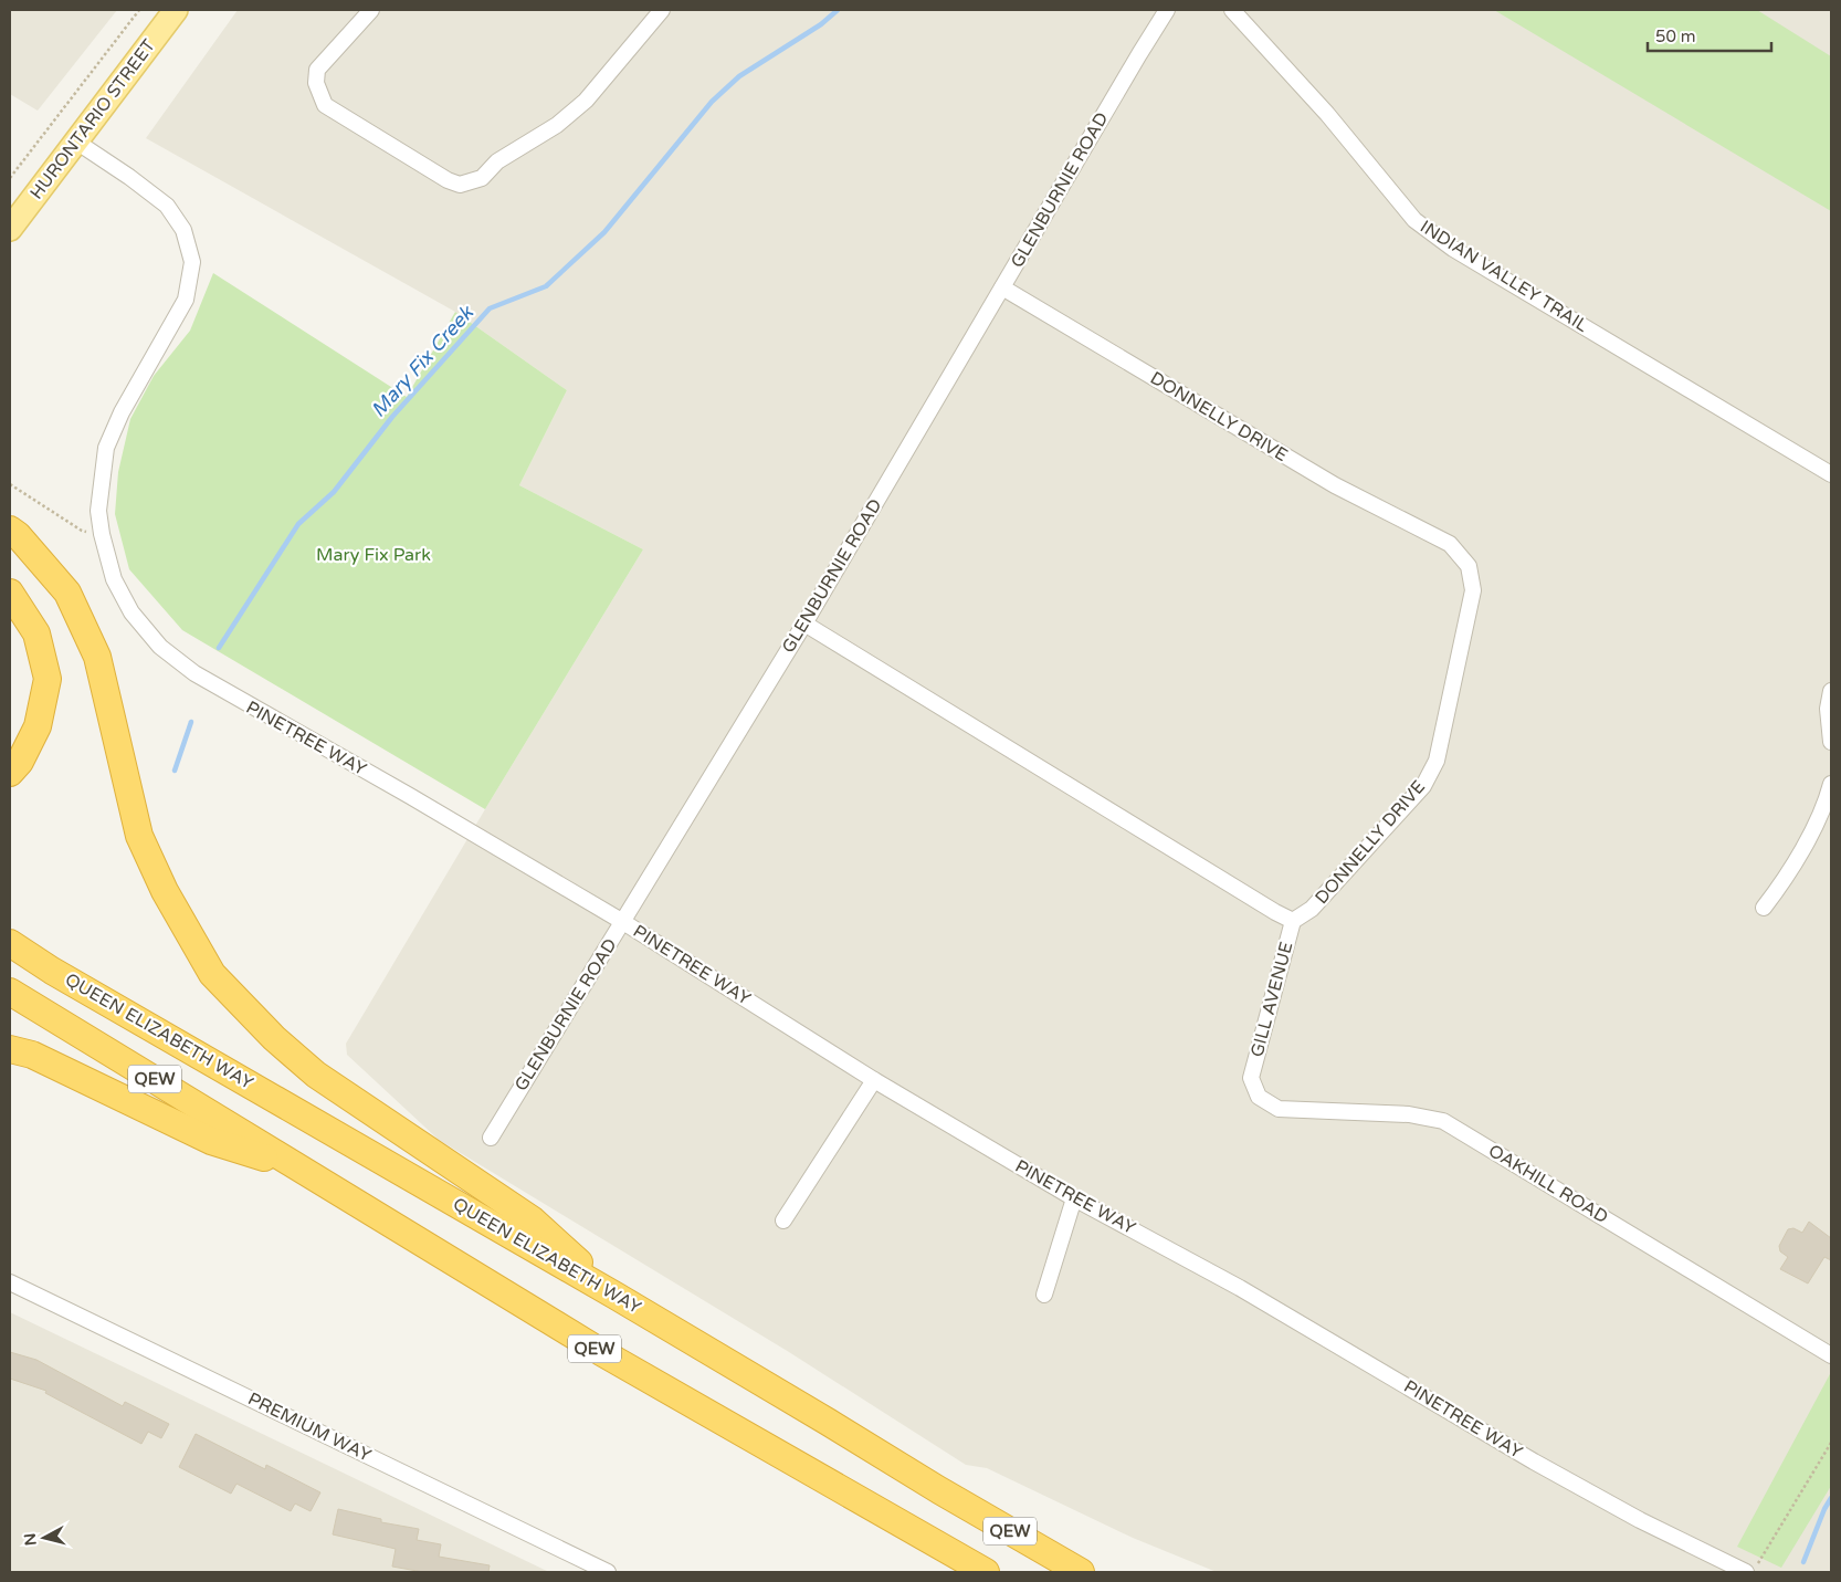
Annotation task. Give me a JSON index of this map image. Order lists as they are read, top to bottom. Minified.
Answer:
{"streets":{"highway":["QUEEN ELIZABETH WAY","QEW"],"main road":["HURONTARIO STREET"],"street":["GLENBURNIE ROAD","INDIAN VALLEY TRAIL","DONNELLY DRIVE","PINETREE WAY","GILL AVENUE","OAKHILL ROAD","PREMIUM WAY"]},"crossings":[["HURONTARIO STREET","PINETREE WAY"],["GLENBURNIE ROAD","DONNELLY DRIVE"],["GLENBURNIE ROAD","PINETREE WAY"],["DONNELLY DRIVE","GILL AVENUE"],["GILL AVENUE","OAKHILL ROAD"]],"water":["Mary Fix Creek"],"parks":["Mary Fix Park"],"scale_bar":"50 m","north":"left"}
